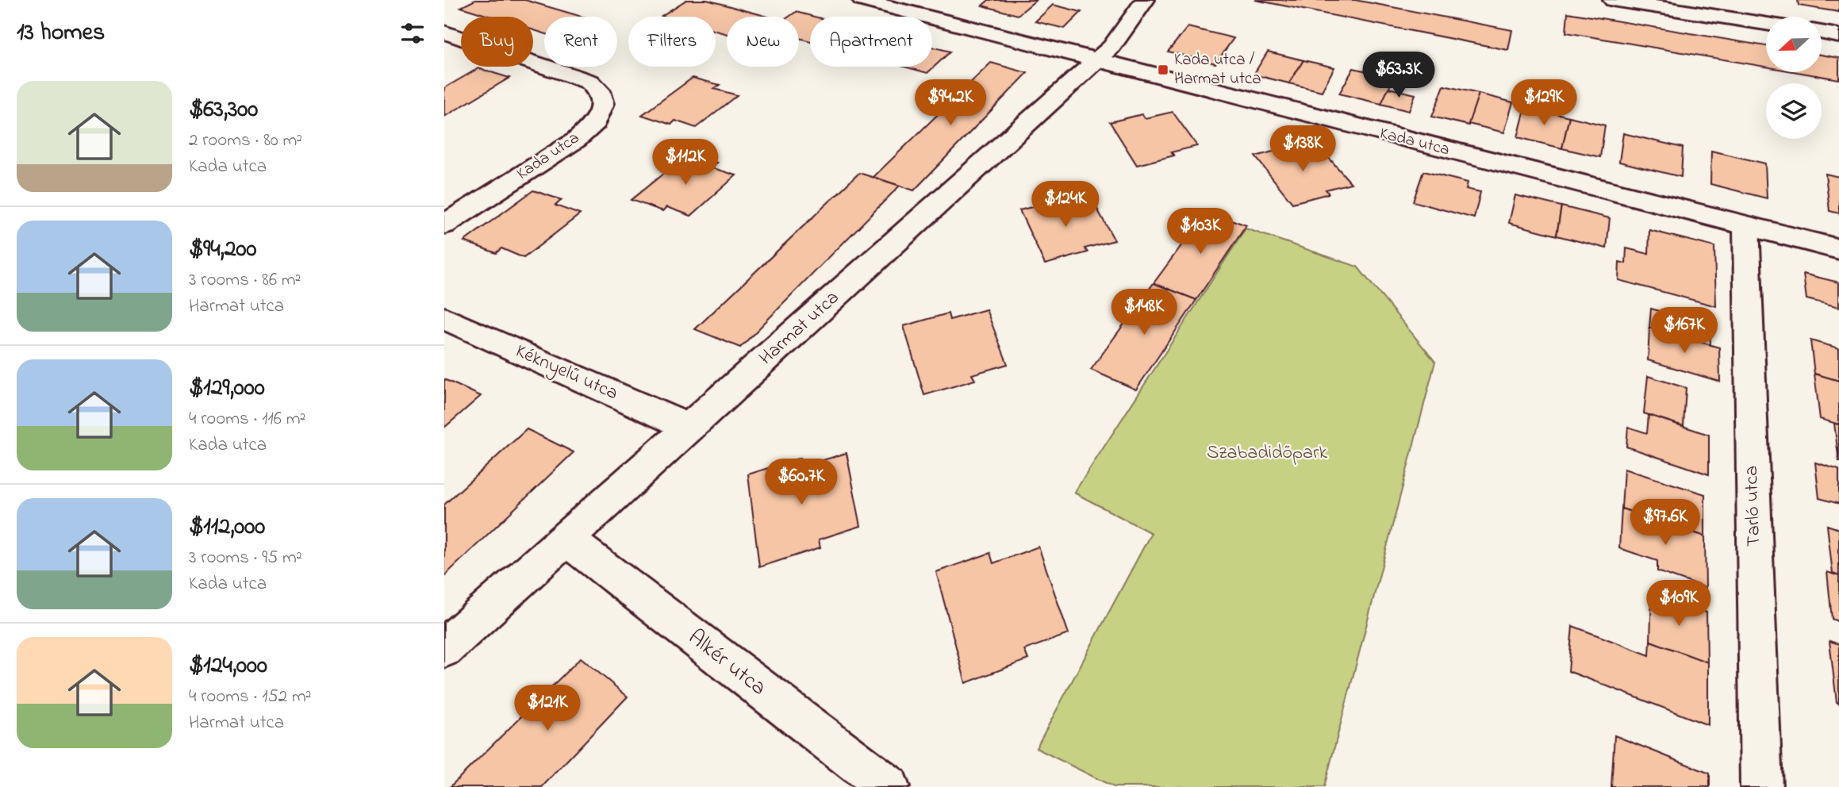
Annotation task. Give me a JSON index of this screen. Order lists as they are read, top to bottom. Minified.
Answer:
{"streets":{"street":["Kada utca","Harmat utca","Kéknyelű utca","Tarló utca","Alkér utca"]},"crossings":[["Kada utca","Harmat utca"],["Kada utca","Tarló utca"],["Harmat utca","Kéknyelű utca"],["Harmat utca","Alkér utca"]],"parks":["Szabadidőpark"],"places":{"transit":["Kada utca / Harmat utca"]},"north":"left","page":{"heading":"13 homes","chip":["Buy","Rent","Filters","New","Apartment"],"price":["$63.3K","$94.2K","$129K","$138K","$112K","$124K","$103K","$148K","$167K","$60.7K","$97.6K","$109K","$121K"],"list":[{"name":"$63,300","note":"2 rooms · 80 m² · Kada utca"},{"name":"$94,200","note":"3 rooms · 86 m² · Harmat utca"},{"name":"$129,000","note":"4 rooms · 116 m² · Kada utca"},{"name":"$112,000","note":"3 rooms · 95 m² · Kada utca"},{"name":"$124,000","note":"4 rooms · 152 m² · Harmat utca"}]}}
